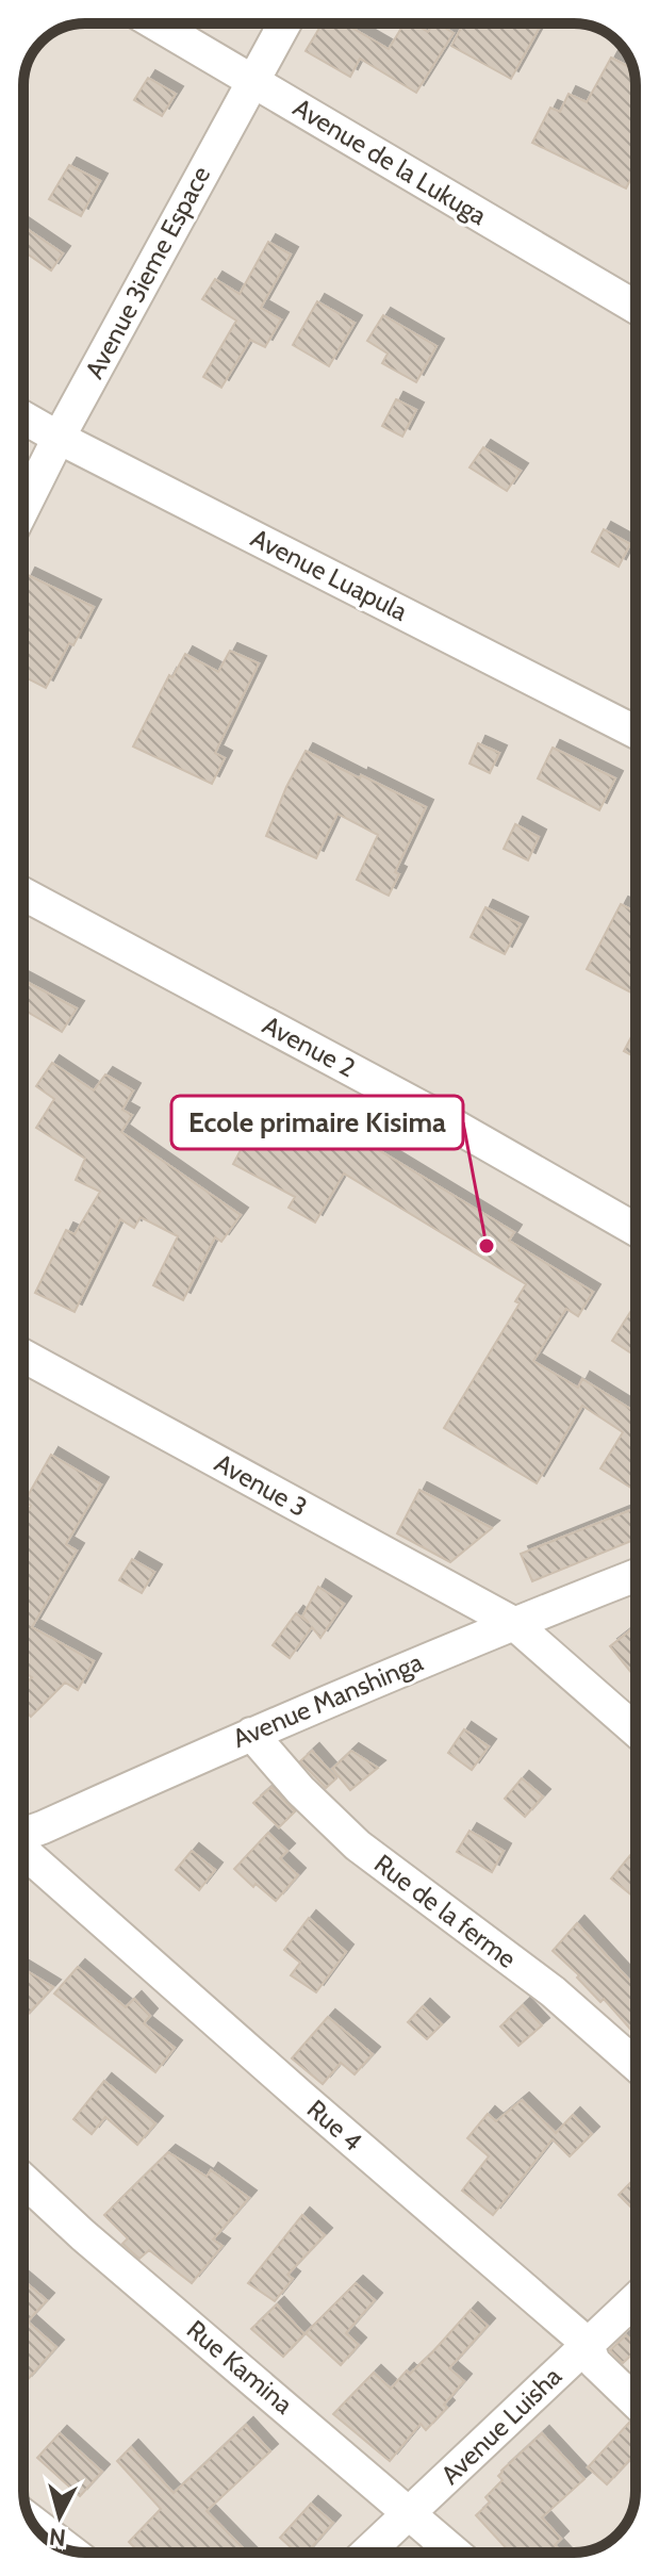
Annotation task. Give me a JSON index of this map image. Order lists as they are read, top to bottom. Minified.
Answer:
{"streets":{"street":["Avenue de la Lukuga","Avenue 3ieme Espace","Avenue Luapula","Avenue 2","Avenue 3","Avenue Manshinga","Rue de la ferme","Rue 4","Rue Kamina","Avenue Luisha"]},"crossings":[["Avenue de la Lukuga","Avenue 3ieme Espace"],["Avenue 3ieme Espace","Avenue Luapula"],["Avenue 3","Avenue Manshinga"],["Avenue Manshinga","Rue de la ferme"],["Rue 4","Avenue Luisha"],["Rue Kamina","Avenue Luisha"]],"places":["Ecole primaire Kisima"],"north":"bottom"}
